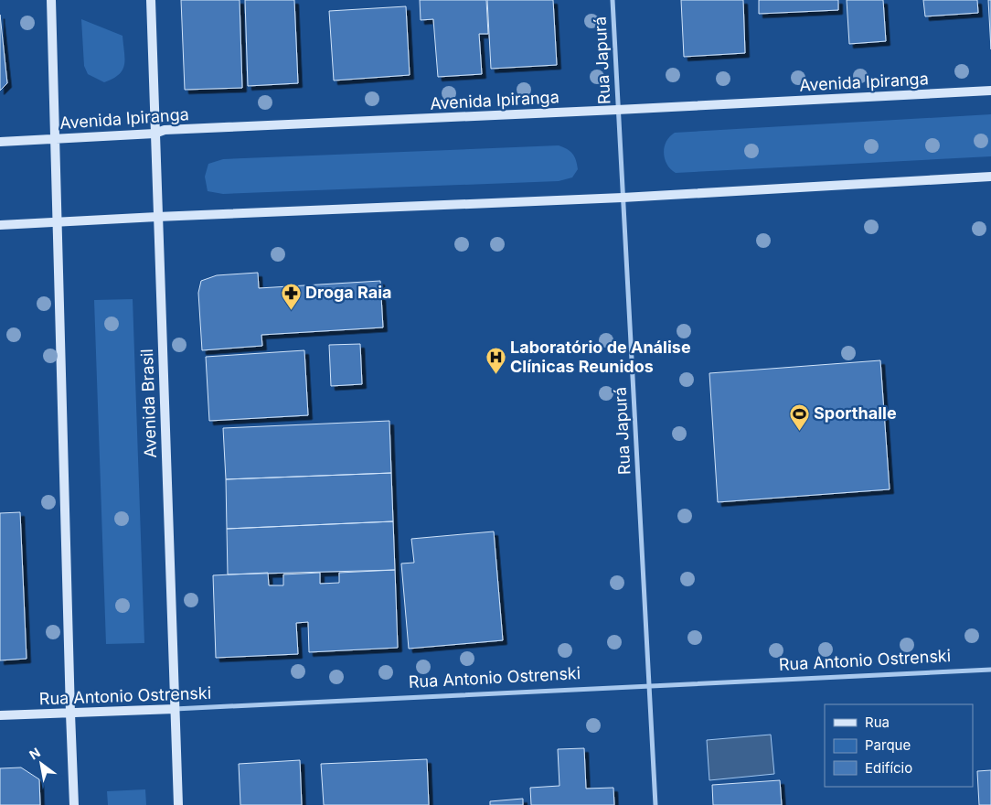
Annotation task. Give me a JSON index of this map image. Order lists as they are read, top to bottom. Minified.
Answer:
{"streets":{"street":["Rua Japurá","Avenida Ipiranga","Avenida Brasil","Rua Antonio Ostrenski"]},"crossings":[["Rua Japurá","Avenida Ipiranga"],["Rua Japurá","Rua Antonio Ostrenski"],["Avenida Ipiranga","Avenida Brasil"],["Avenida Brasil","Rua Antonio Ostrenski"]],"places":{"pharmacy":["Droga Raia"],"hospital":["Laboratório de Análise Clínicas Reunidos"],"sports":["Sporthalle"]},"legend":["Rua","Parque","Edifício"],"north":"top left"}
